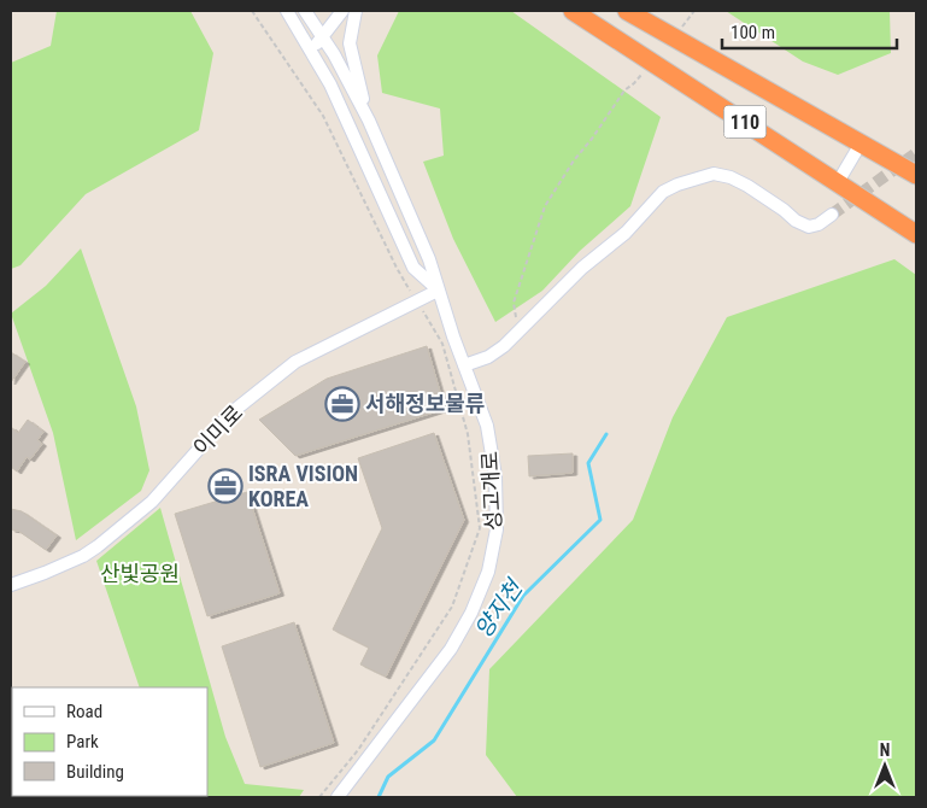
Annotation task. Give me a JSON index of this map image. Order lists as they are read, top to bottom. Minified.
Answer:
{"streets":{"highway":["110"],"street":["이미로","성고개로"]},"crossings":[["이미로","성고개로"]],"water":["양지천"],"parks":["산빛공원"],"places":{"office":["서해정보물류","ISRA VISION KOREA"]},"legend":["Road","Park","Building"],"scale_bar":"100 m","north":"top"}
